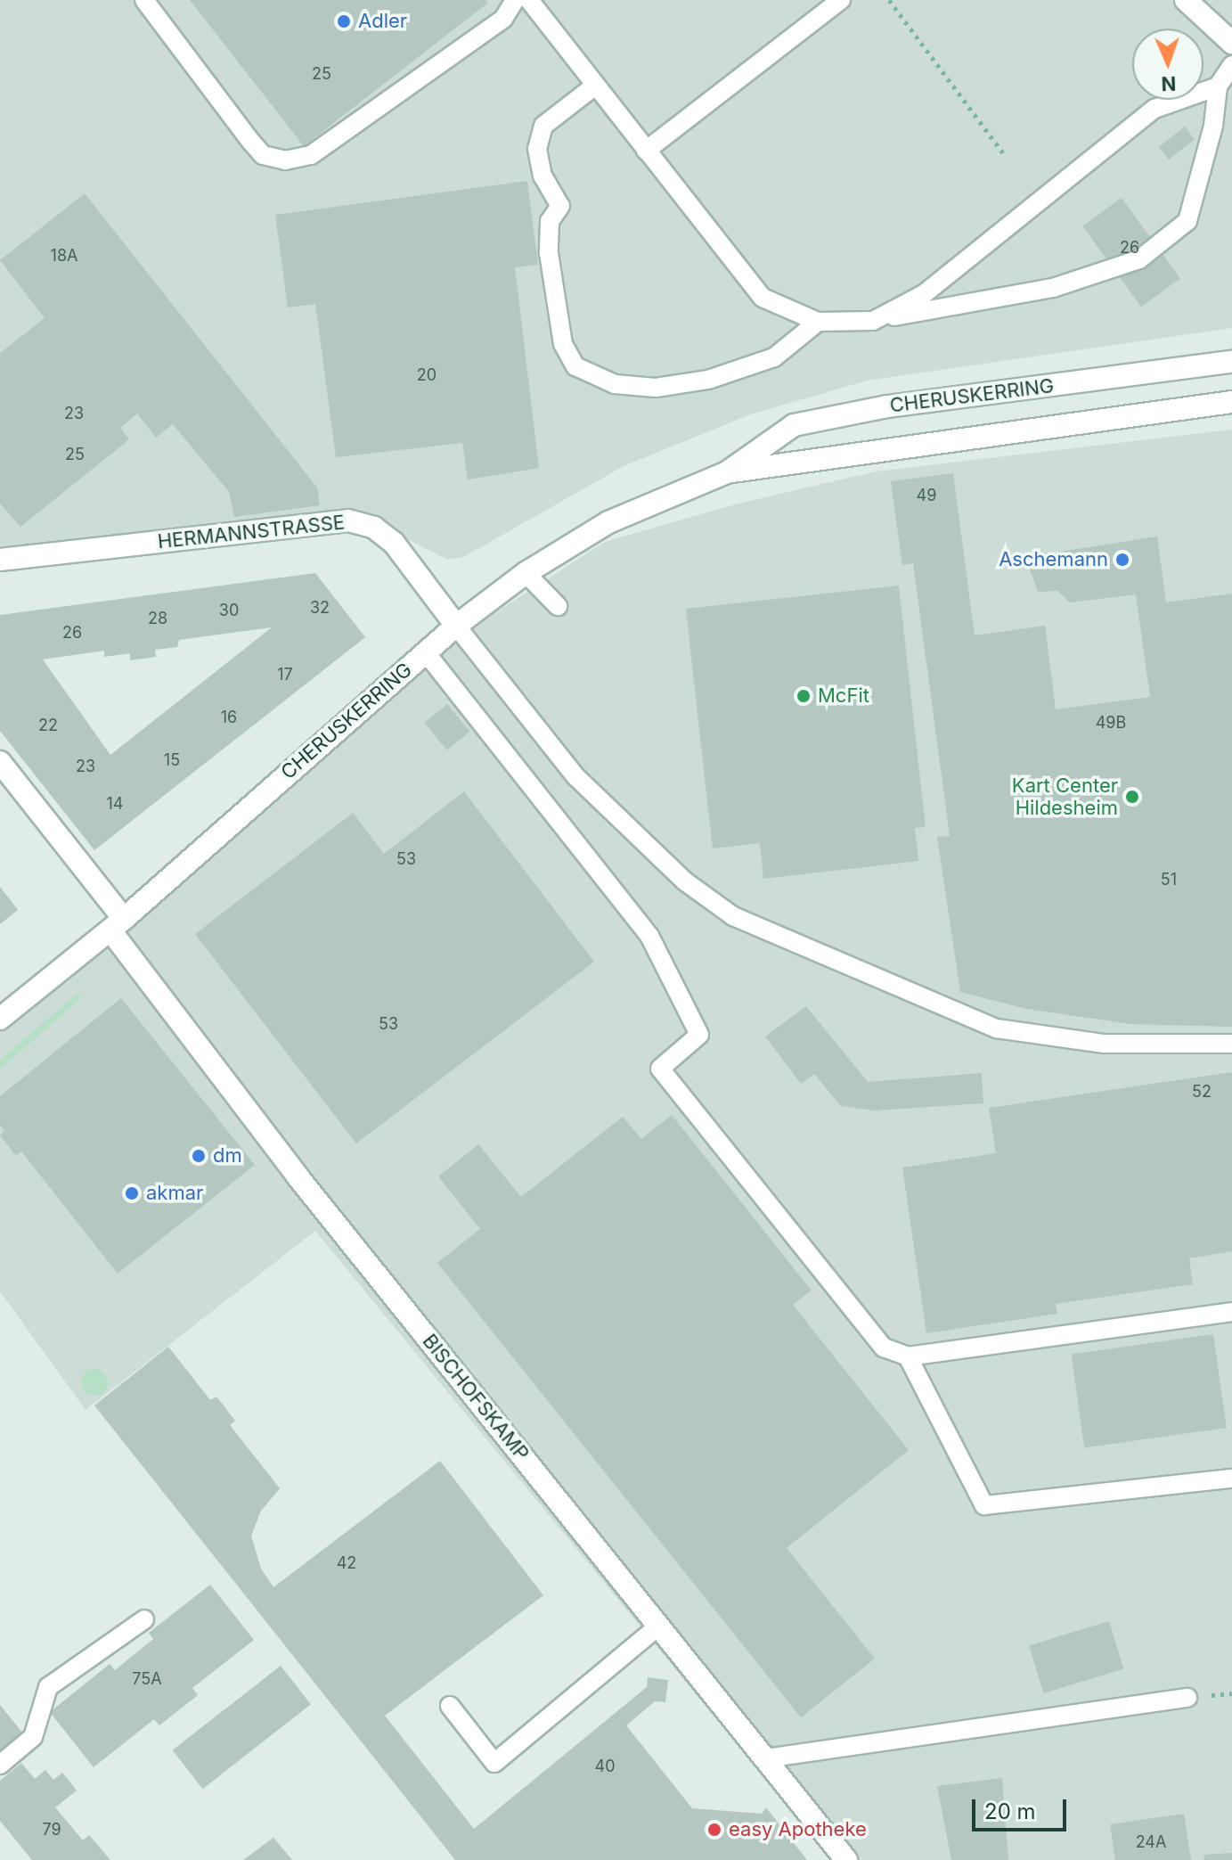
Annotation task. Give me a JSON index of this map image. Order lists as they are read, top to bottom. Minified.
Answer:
{"streets":{"street":["CHERUSKERRING","HERMANNSTRASSE","BISCHOFSKAMP"]},"crossings":[["CHERUSKERRING","HERMANNSTRASSE"],["CHERUSKERRING","BISCHOFSKAMP"]],"places":["Adler","Aschemann","McFit","Kart Center Hildesheim","dm","akmar","easy Apotheke"],"house_numbers":["25","26","18A","20","23","25","49","32","30","28","26","17","16","49B","22","15","23","14","53","51","53","52","42","75A","40","79","24A"],"scale_bar":"20 m","north":"bottom"}
